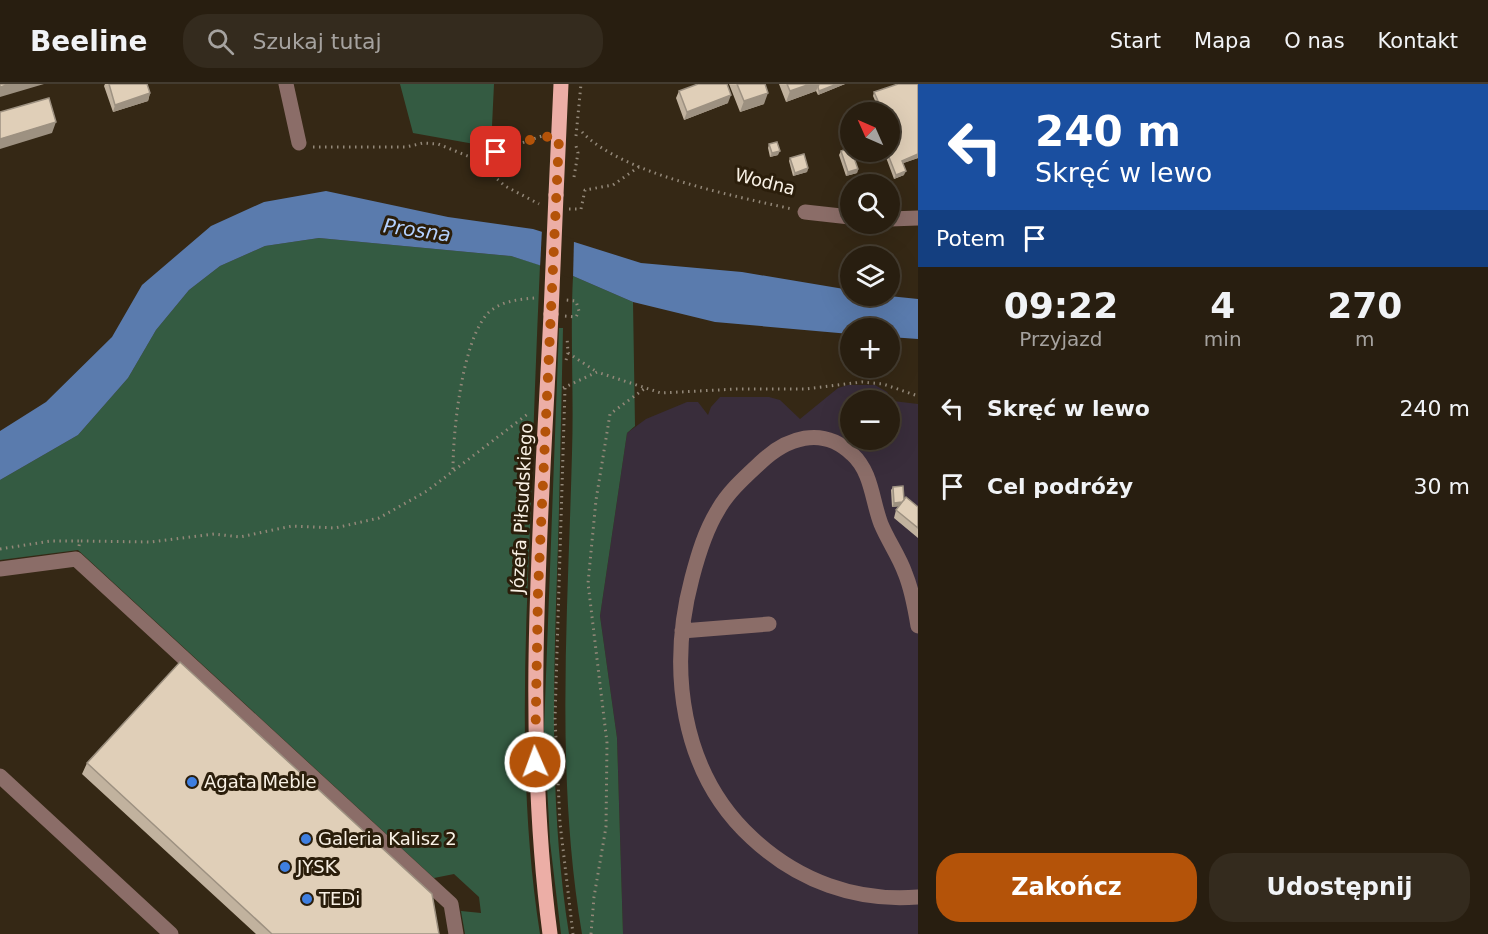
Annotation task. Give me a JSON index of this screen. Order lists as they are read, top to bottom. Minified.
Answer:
{"streets":{"main road":["Józefa Piłsudskiego"],"street":["Wodna"]},"water":["Prosna"],"places":["Agata Meble","Galeria Kalisz 2","JYSK","TEDi"],"north":"top left","page":{"header":"Beeline","search":"Szukaj tutaj","nav":["Start","Mapa","O nas","Kontakt"],"turn":["240 m","Skręć w lewo"],"map_buttons":["+","−"],"then":"Potem","eta":["09:22","Przyjazd","4","min","270","m"],"list":[{"name":"Skręć w lewo","value":"240 m"},{"name":"Cel podróży","value":"30 m"}],"buttons":["Zakończ","Udostępnij"]}}
